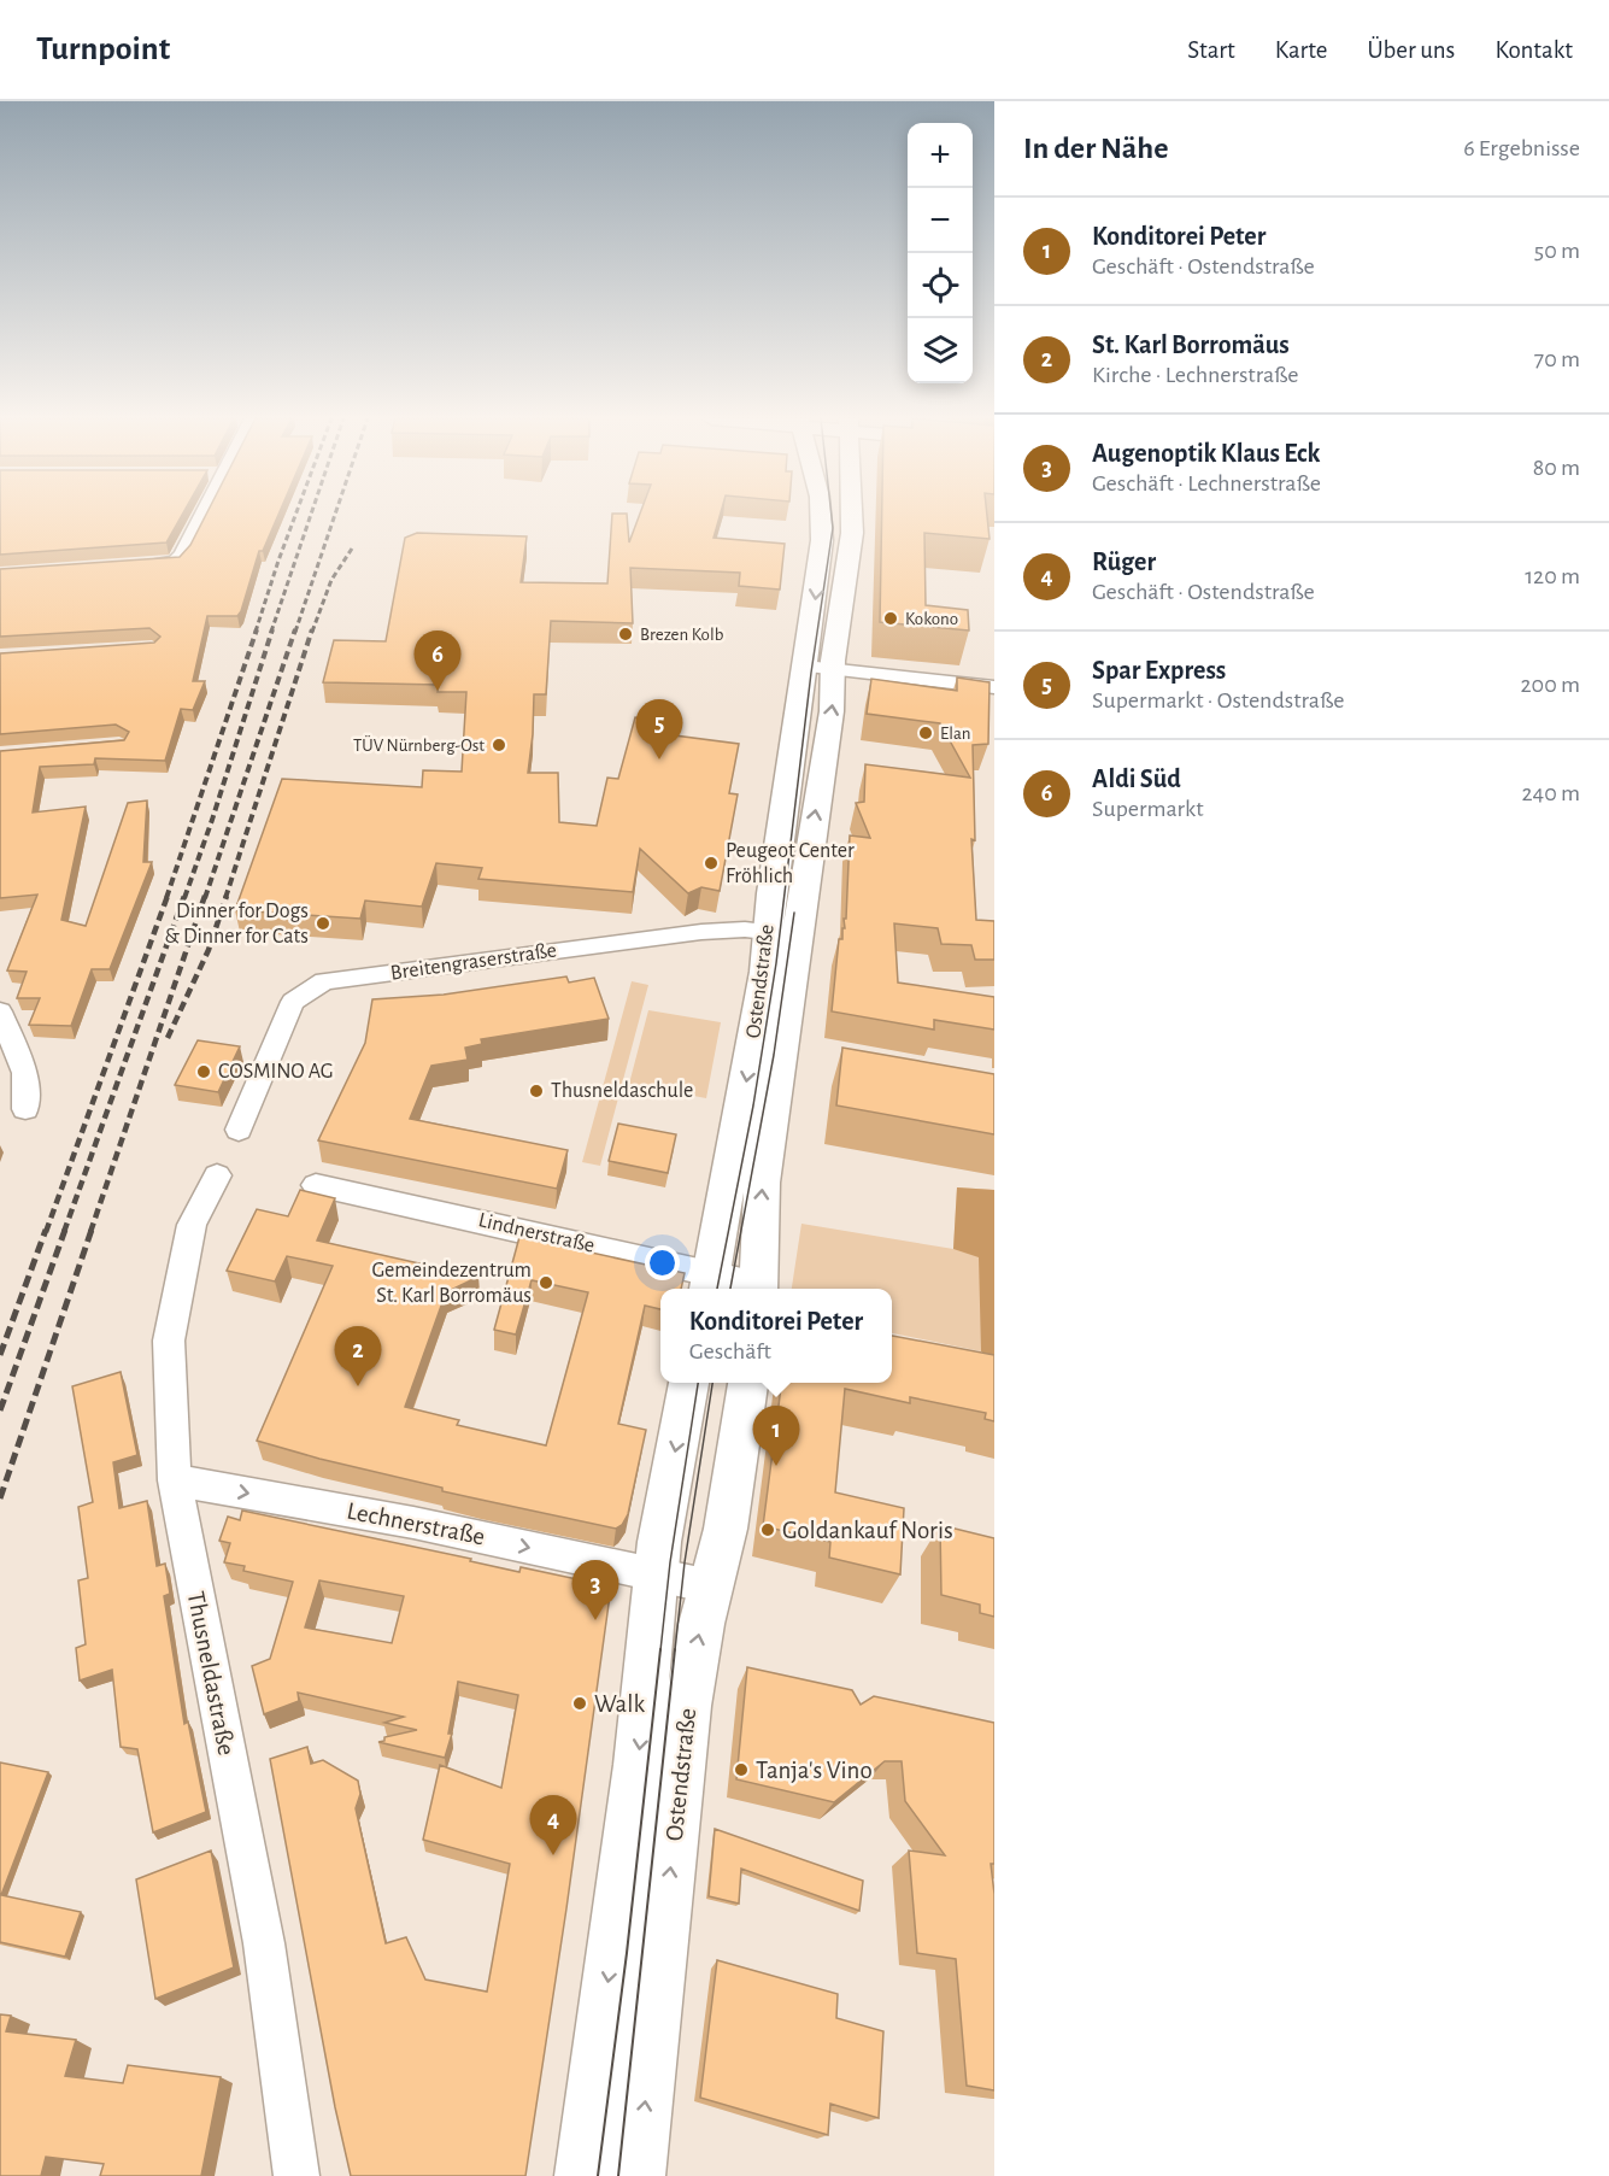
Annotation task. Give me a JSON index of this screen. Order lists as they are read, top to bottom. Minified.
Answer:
{"streets":{"main road":["Ostendstraße"],"street":["Breitengraserstraße","Lindnerstraße","Lechnerstraße","Thusneldastraße"]},"crossings":[["Breitengraserstraße","Ostendstraße"],["Ostendstraße","Lindnerstraße"],["Ostendstraße","Lechnerstraße"],["Lechnerstraße","Thusneldastraße"]],"one_way":["Lechnerstraße"],"places":["Kokono","Brezen Kolb","Elan","TÜV Nürnberg-Ost","Peugeot Center Fröhlich","Dinner for Dogs & Dinner for Cats","COSMINO AG","Thusneldaschule","Gemeindezentrum St. Karl Borromäus","Goldankauf Noris","Walk","Tanja's Vino"],"page":{"header":"Turnpoint","nav":["Start","Karte","Über uns","Kontakt"],"heading":["In der Nähe","6 Ergebnisse"],"map_buttons":["+","−"],"list":[{"mark":"1","name":"Konditorei Peter","note":"Geschäft · Ostendstraße","value":"50 m"},{"mark":"2","name":"St. Karl Borromäus","note":"Kirche · Lechnerstraße","value":"70 m"},{"mark":"3","name":"Augenoptik Klaus Eck","note":"Geschäft · Lechnerstraße","value":"80 m"},{"mark":"4","name":"Rüger","note":"Geschäft · Ostendstraße","value":"120 m"},{"mark":"5","name":"Spar Express","note":"Supermarkt · Ostendstraße","value":"200 m"},{"mark":"6","name":"Aldi Süd","note":"Supermarkt","value":"240 m"}],"pins":["6","5","2","1","3","4"],"popup":["Konditorei Peter","Geschäft"]}}
